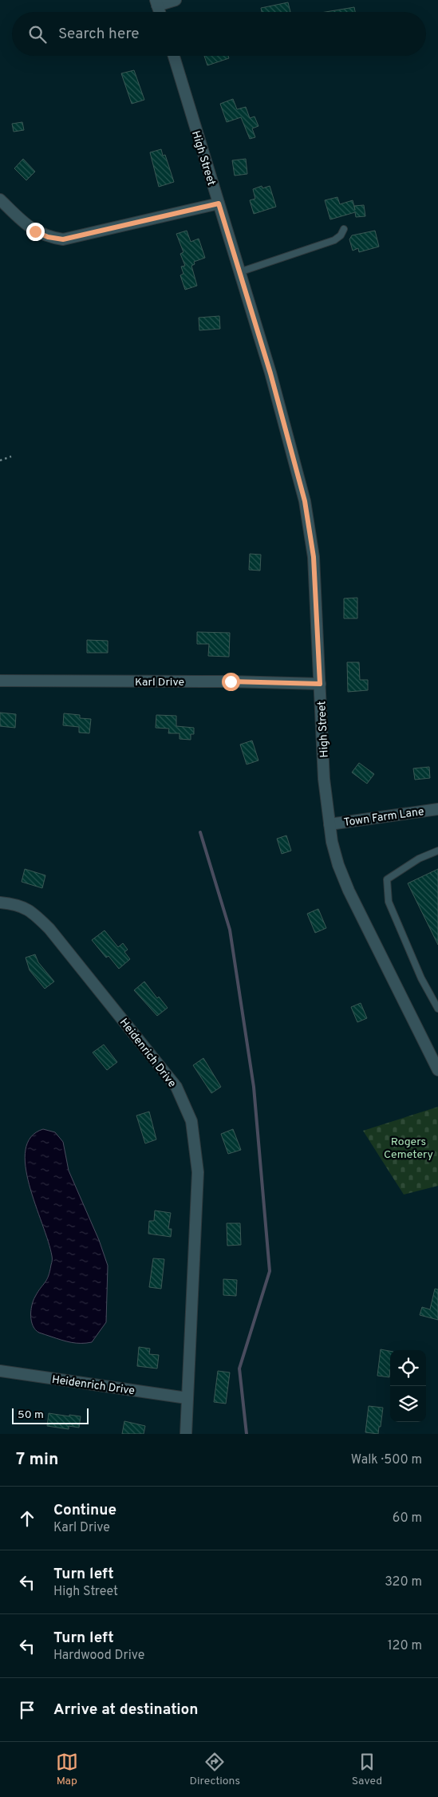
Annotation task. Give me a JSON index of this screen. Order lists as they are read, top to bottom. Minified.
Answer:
{"streets":{"street":["High Street","Karl Drive","Town Farm Lane","Heidenrich Drive"]},"crossings":[["High Street","Karl Drive"],["High Street","Town Farm Lane"]],"parks":["Rogers Cemetery"],"scale_bar":"50 m","page":{"search":"Search here","scale":"50 m","heading":["7 min","Walk · 500 m"],"list":[["Continue","Karl Drive","60 m"],["Turn left","High Street","320 m"],["Turn left","Hardwood Drive","120 m"],"Arrive at destination"],"nav":["Map","Directions","Saved"]}}
